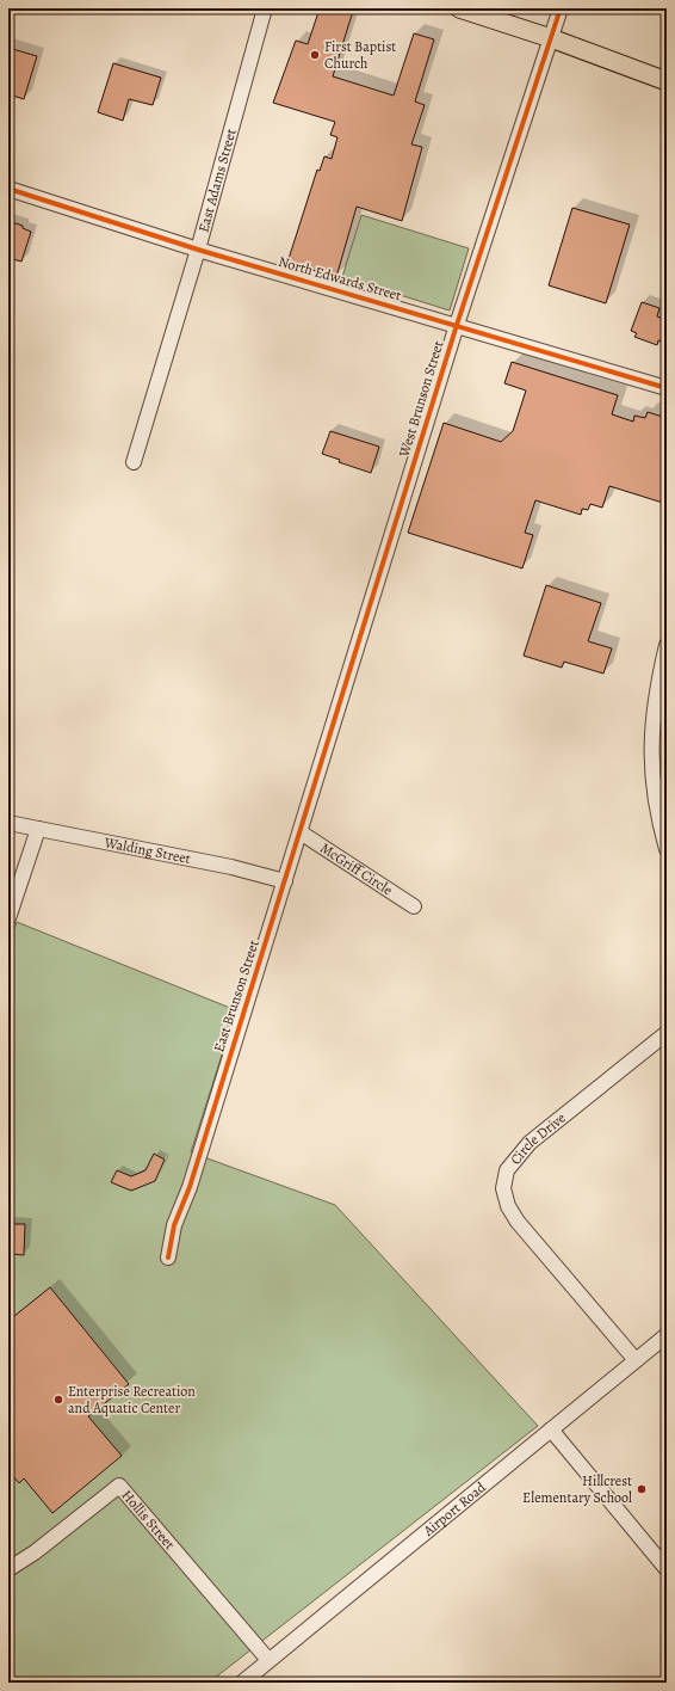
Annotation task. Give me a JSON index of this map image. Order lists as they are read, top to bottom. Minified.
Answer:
{"streets":{"street":["East Adams Street","North Edwards Street","West Brunson Street","Walding Street","McGriff Circle","East Brunson Street","Circle Drive","Airport Road","Hollis Street"]},"crossings":[["East Adams Street","North Edwards Street"],["North Edwards Street","West Brunson Street"],["West Brunson Street","East Brunson Street"],["Walding Street","East Brunson Street"],["McGriff Circle","East Brunson Street"],["Circle Drive","Airport Road"],["Airport Road","Hollis Street"]],"places":["First Baptist Church","Enterprise Recreation and Aquatic Center","Hillcrest Elementary School"]}
